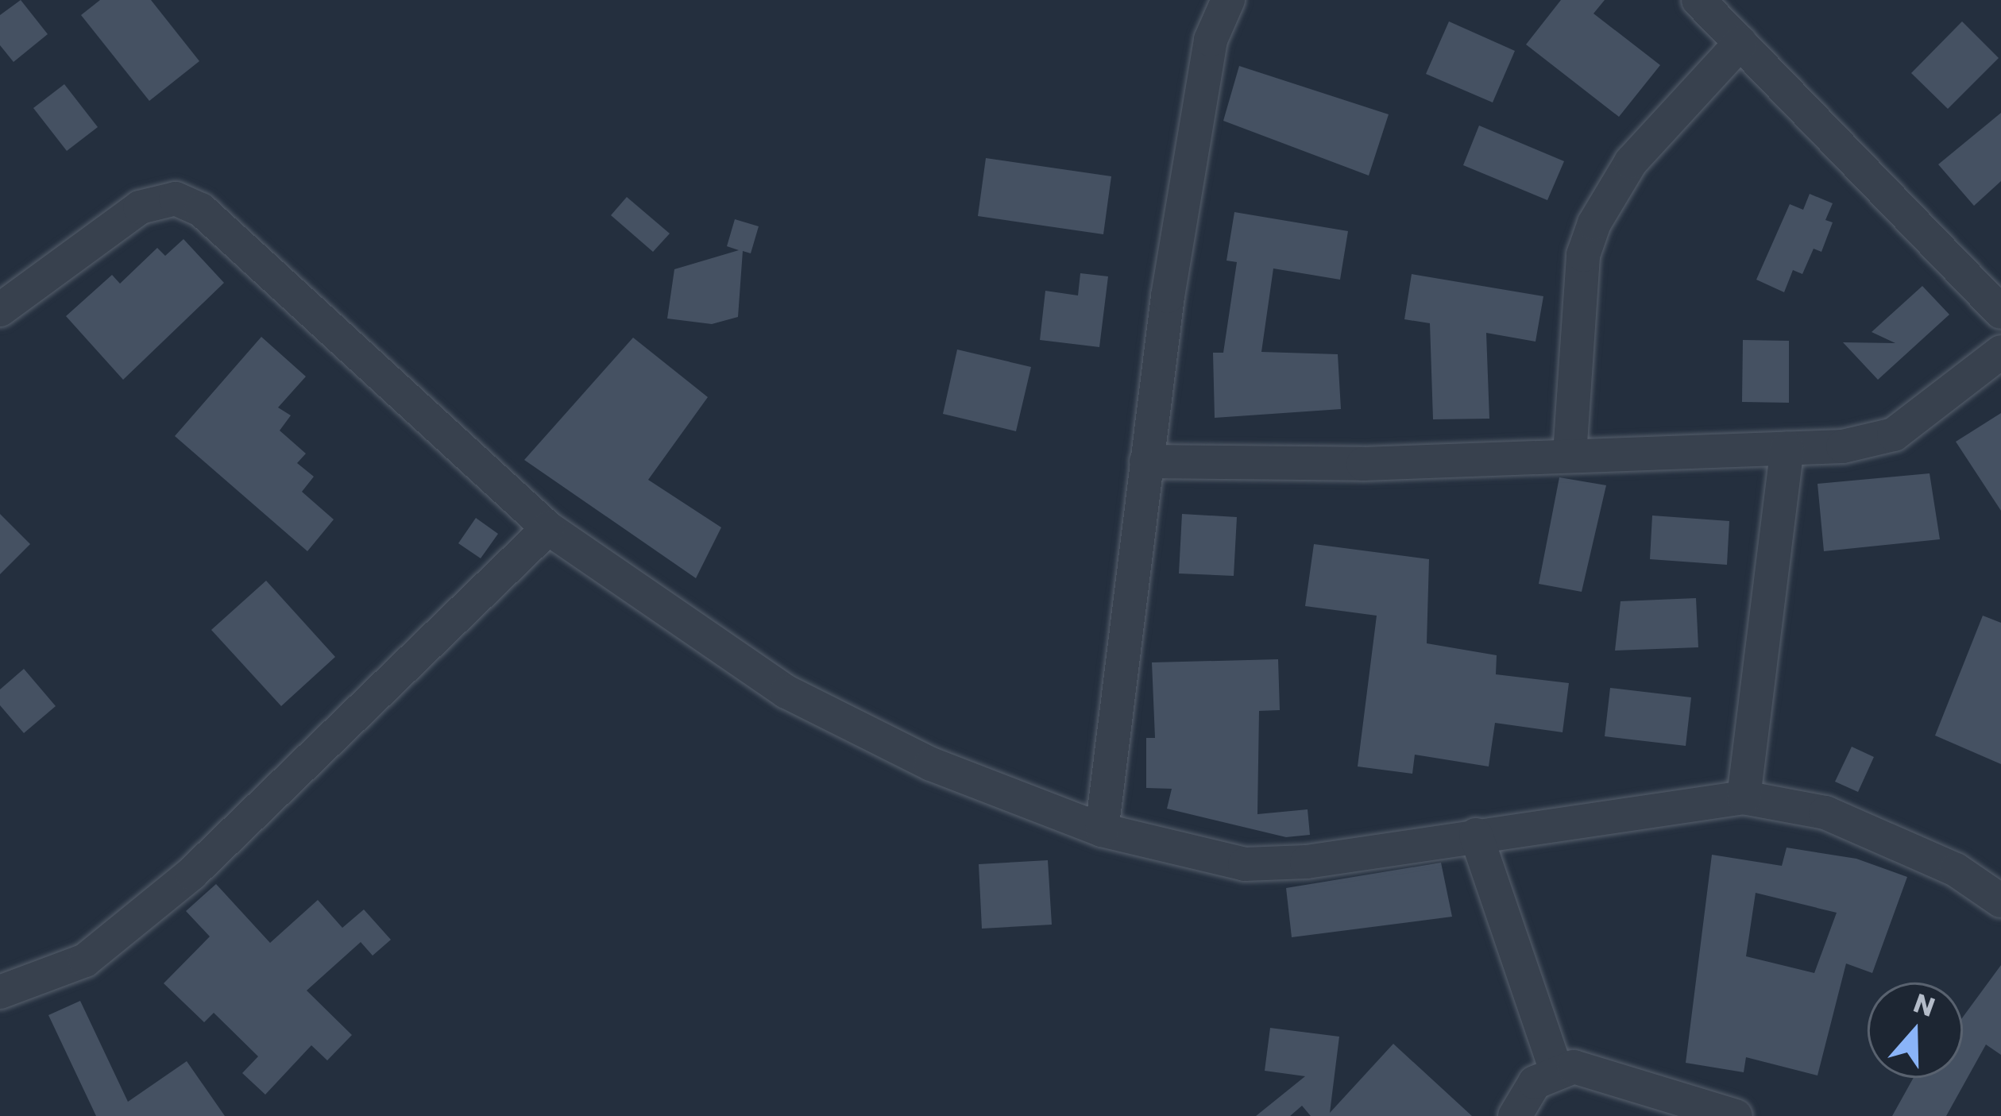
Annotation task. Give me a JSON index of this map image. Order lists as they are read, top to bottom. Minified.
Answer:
{"north":"top"}
